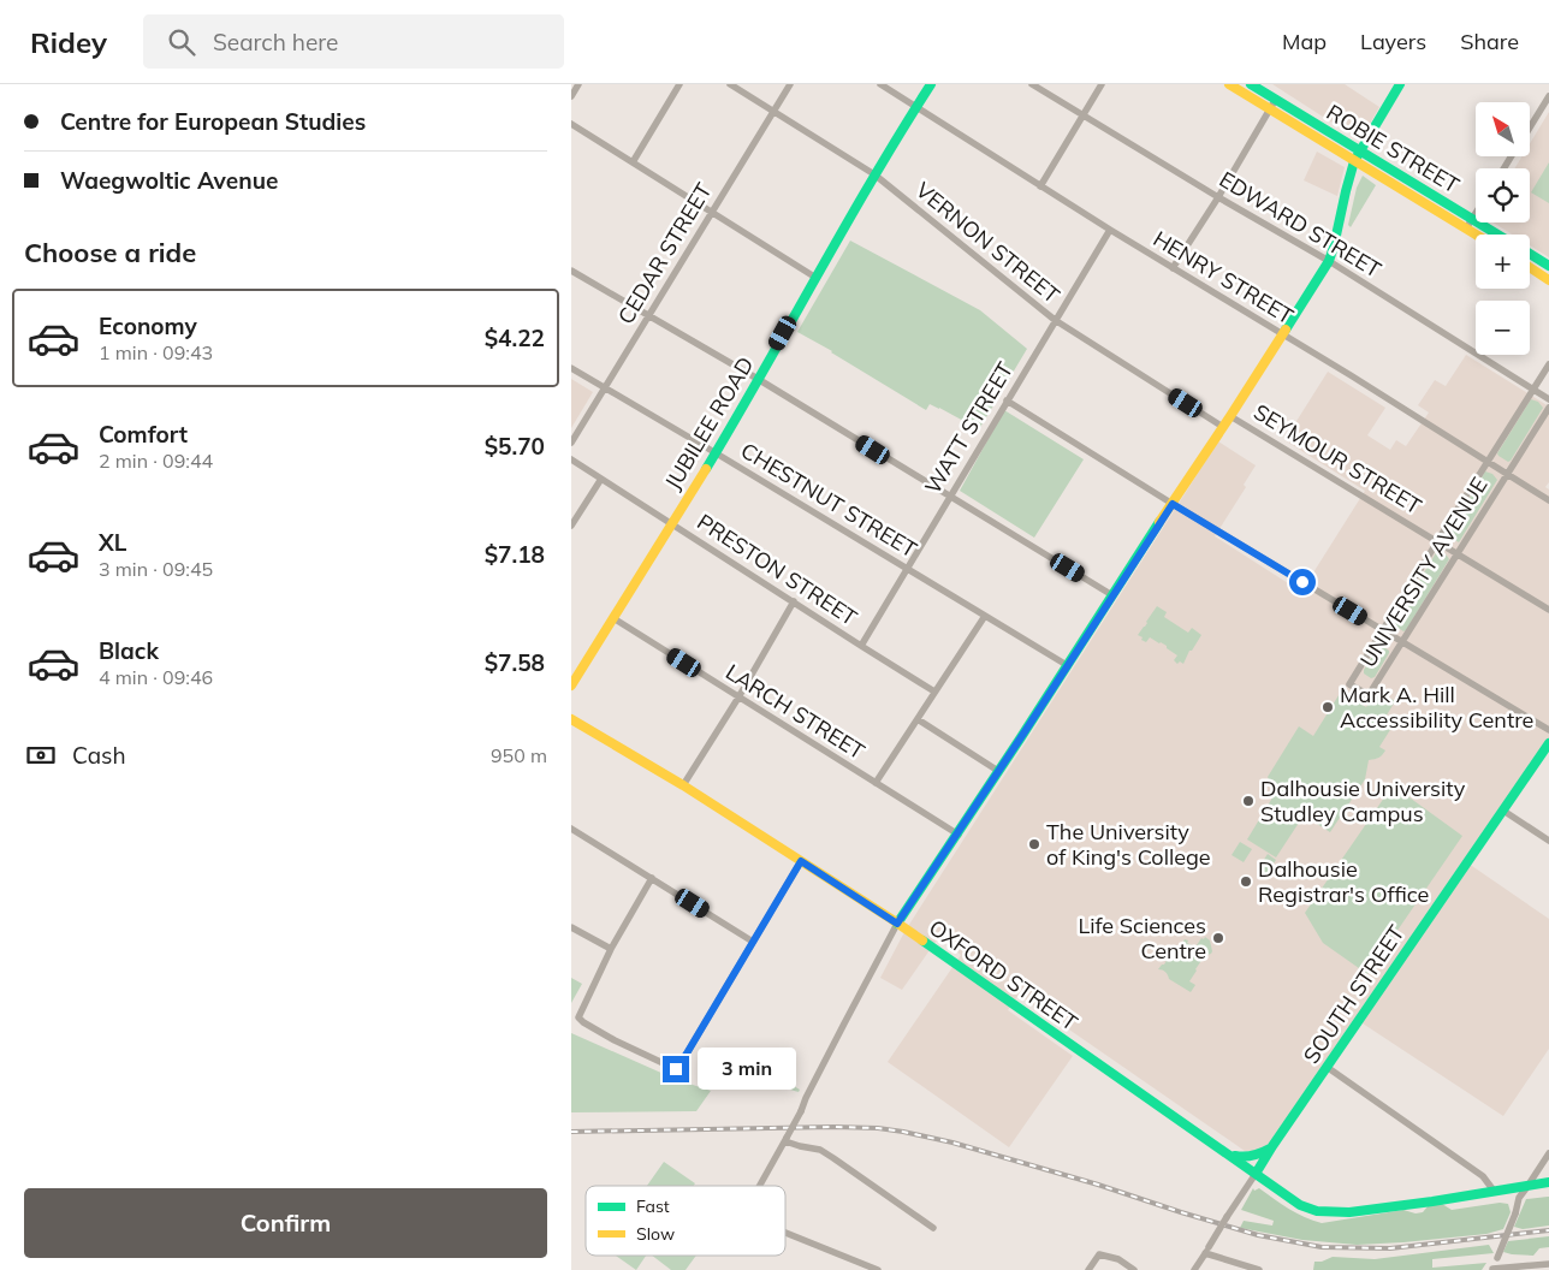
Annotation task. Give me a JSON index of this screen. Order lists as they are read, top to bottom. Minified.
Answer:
{"streets":{"main road":["ROBIE STREET","JUBILEE ROAD","OXFORD STREET","SOUTH STREET"],"street":["EDWARD STREET","VERNON STREET","CEDAR STREET","HENRY STREET","WATT STREET","SEYMOUR STREET","CHESTNUT STREET","PRESTON STREET","UNIVERSITY AVENUE","LARCH STREET"]},"crossings":[["EDWARD STREET","UNIVERSITY AVENUE"],["VERNON STREET","CEDAR STREET"],["VERNON STREET","JUBILEE ROAD"],["VERNON STREET","WATT STREET"],["CEDAR STREET","CHESTNUT STREET"],["HENRY STREET","JUBILEE ROAD"],["HENRY STREET","WATT STREET"],["HENRY STREET","UNIVERSITY AVENUE"],["JUBILEE ROAD","CHESTNUT STREET"],["JUBILEE ROAD","PRESTON STREET"],["JUBILEE ROAD","LARCH STREET"],["WATT STREET","CHESTNUT STREET"],["WATT STREET","PRESTON STREET"],["SEYMOUR STREET","UNIVERSITY AVENUE"],["OXFORD STREET","SOUTH STREET"]],"places":["Mark A. Hill Accessibility Centre","Dalhousie University Studley Campus","The University of King's College","Dalhousie Registrar's Office","Life Sciences Centre"],"legend":["Fast","Slow"],"north":"top left","page":{"header":"Ridey","search":"Search here","nav":["Map","Layers","Share"],"banner":["Centre for European Studies","Waegwoltic Avenue"],"map_buttons":["+","−"],"heading":"Choose a ride","list":[{"name":"Economy","note":"1 min · 09:43","value":"$4.22"},{"name":"Comfort","note":"2 min · 09:44","value":"$5.70"},{"name":"XL","note":"3 min · 09:45","value":"$7.18"},{"name":"Black","note":"4 min · 09:46","value":"$7.58"}],"pay":["Cash","950 m"],"bubble":"3 min","buttons":"Confirm"}}
